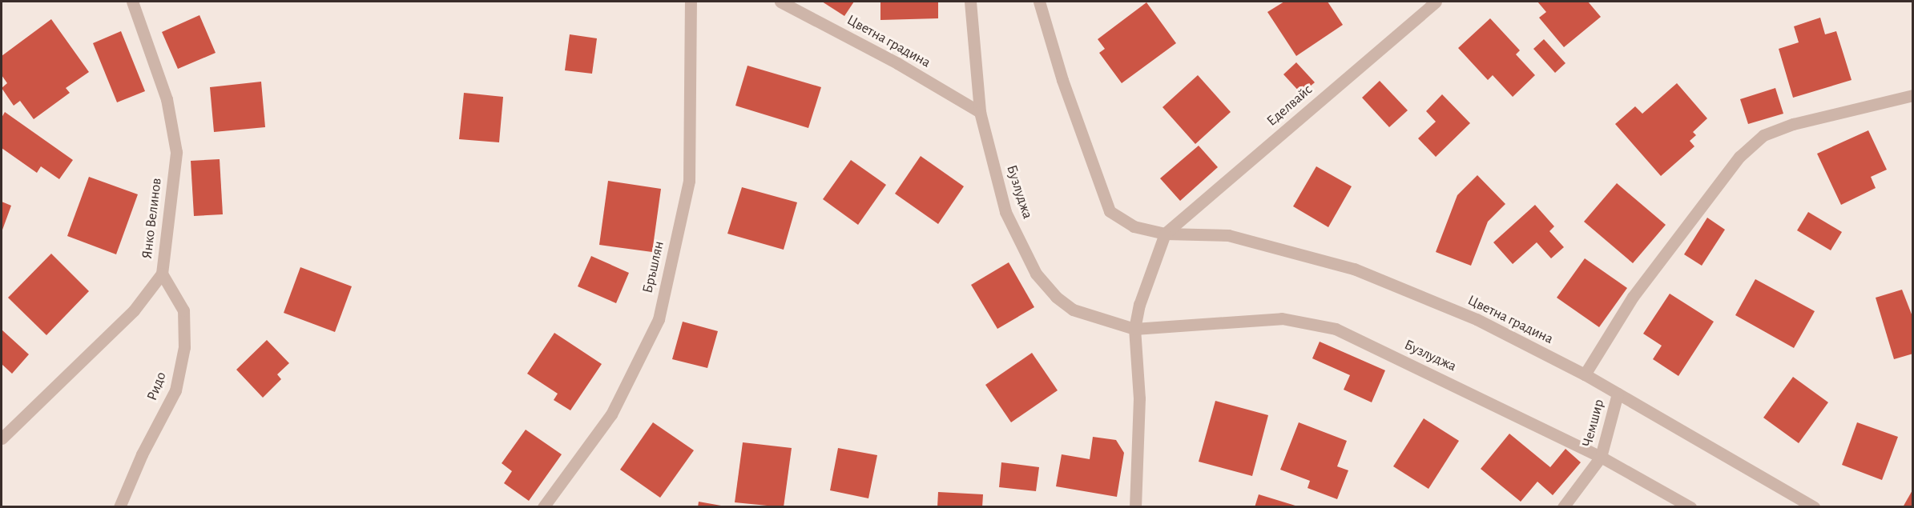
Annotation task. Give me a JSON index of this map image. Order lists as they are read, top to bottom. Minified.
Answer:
{"streets":{"street":["Цветна градина","Еделвайс","Бузлуджа","Янко Велинов","Бръшлян","Ридо","Чемшир"]},"crossings":[["Цветна градина","Еделвайс"],["Цветна градина","Бузлуджа"],["Цветна градина","Чемшир"],["Бузлуджа","Чемшир"],["Янко Велинов","Ридо"]]}
